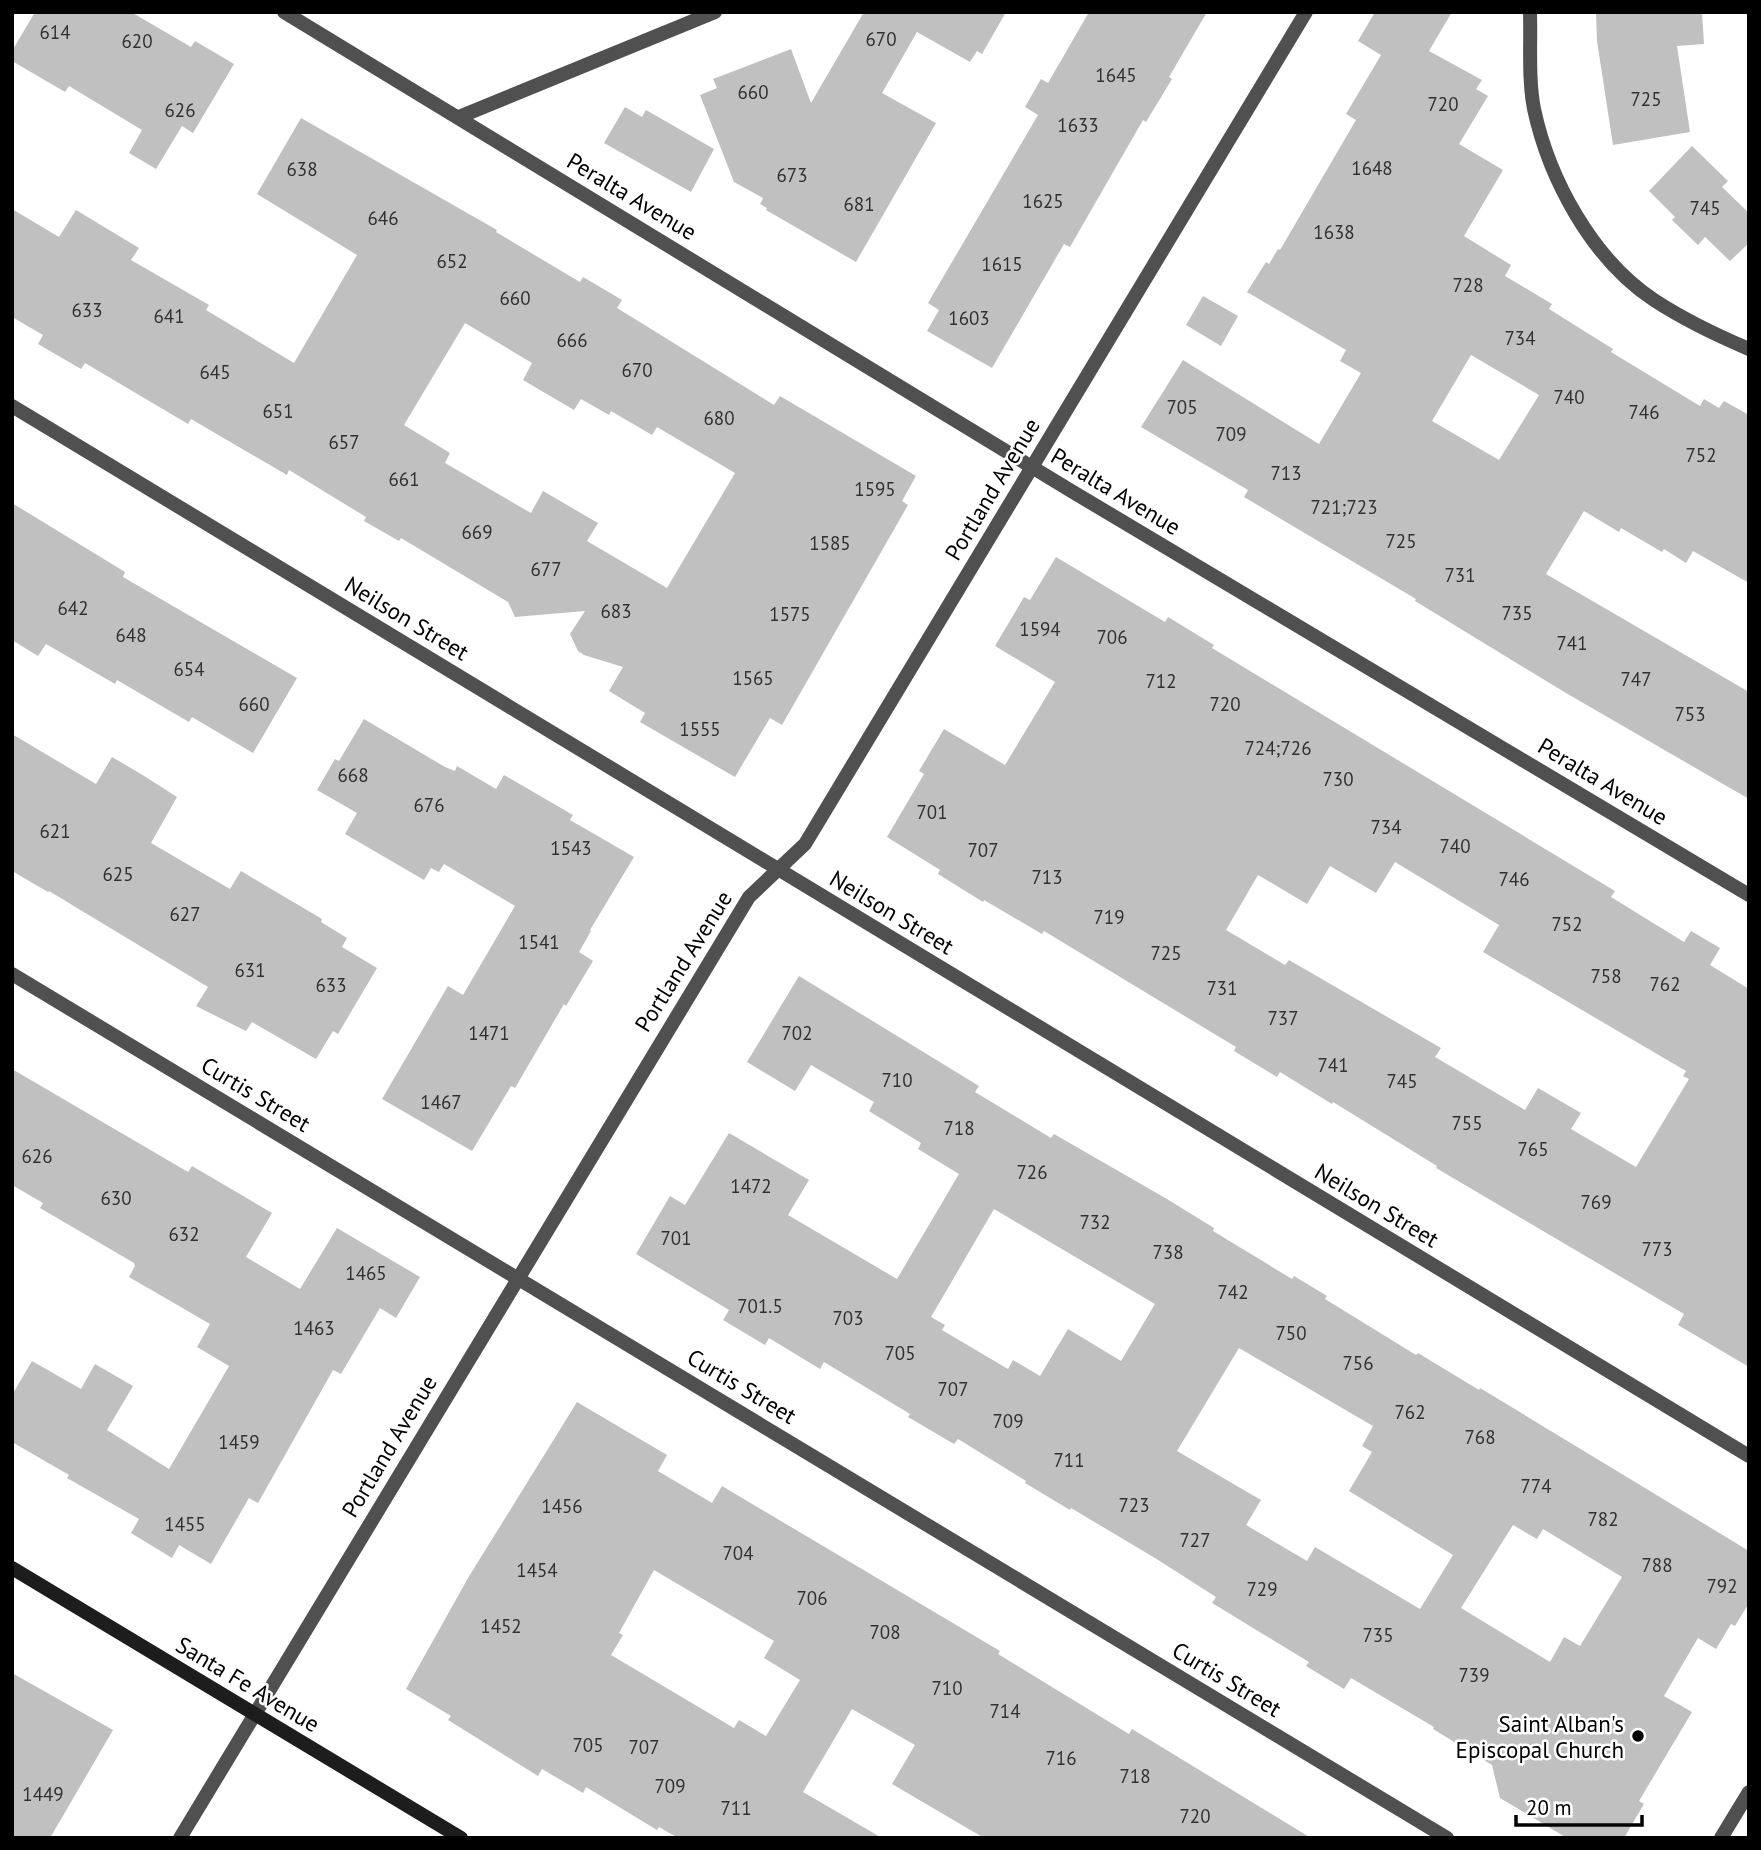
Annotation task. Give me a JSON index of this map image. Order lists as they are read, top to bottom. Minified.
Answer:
{"streets":{"street":["Peralta Avenue","Portland Avenue","Neilson Street","Curtis Street","Santa Fe Avenue"]},"crossings":[["Peralta Avenue","Portland Avenue"],["Portland Avenue","Neilson Street"],["Portland Avenue","Curtis Street"],["Portland Avenue","Santa Fe Avenue"]],"places":["Saint Alban's Episcopal Church"],"house_numbers":["614","670","620","1645","660","725","720","626","1633","1648","638","673","1625","681","745","646","1638","652","1615","728","660","633","641","1603","734","666","670","645","740","705","651","746","680","709","657","752","713","661","1595","721;723","669","725","1585","677","731","642","683","735","1575","1594","648","706","741","654","1565","747","712","660","720","753","1555","724;726","668","730","676","701","734","621","740","1543","707","625","713","746","627","719","752","1541","725","631","758","762","633","731","737","1471","702","741","710","745","1467","755","718","765","626","726","1472","630","769","732","632","701","773","738","1465","742","701.5","703","1463","750","705","756","707","762","709","768","1459","711","774","723","1456","782","1455","727","704","788","1454","792","729","706","1452","708","735","739","710","714","705","707","716","718","709","1449","711","720"],"scale_bar":"20 m"}
